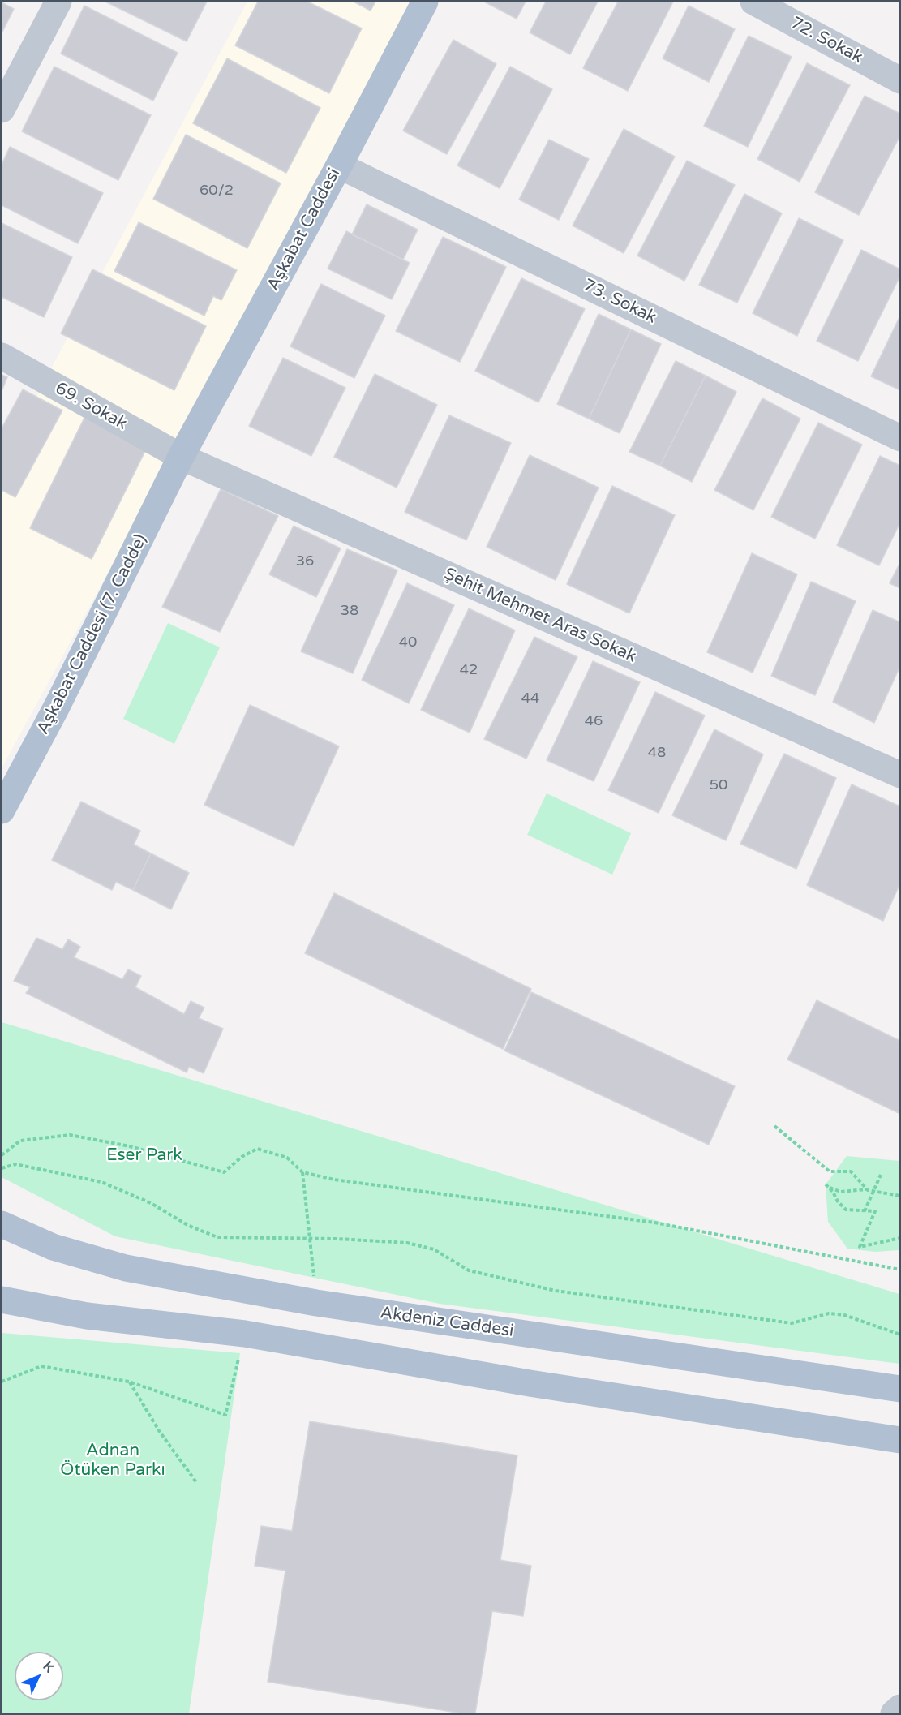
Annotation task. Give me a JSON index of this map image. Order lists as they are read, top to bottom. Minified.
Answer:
{"streets":{"main road":["Aşkabat Caddesi","Aşkabat Caddesi (7. Cadde)","Akdeniz Caddesi"],"street":["72. Sokak","73. Sokak","69. Sokak","Şehit Mehmet Aras Sokak"]},"crossings":[["Aşkabat Caddesi","73. Sokak"],["Aşkabat Caddesi","69. Sokak"],["Aşkabat Caddesi","Şehit Mehmet Aras Sokak"],["Aşkabat Caddesi","Aşkabat Caddesi (7. Cadde)"],["69. Sokak","Şehit Mehmet Aras Sokak"],["69. Sokak","Aşkabat Caddesi (7. Cadde)"],["Şehit Mehmet Aras Sokak","Aşkabat Caddesi (7. Cadde)"]],"parks":["Eser Park","Adnan Ötüken Parkı"],"house_numbers":["60/2","36","38","40","42","44","46","48","50"],"north":"top right"}
